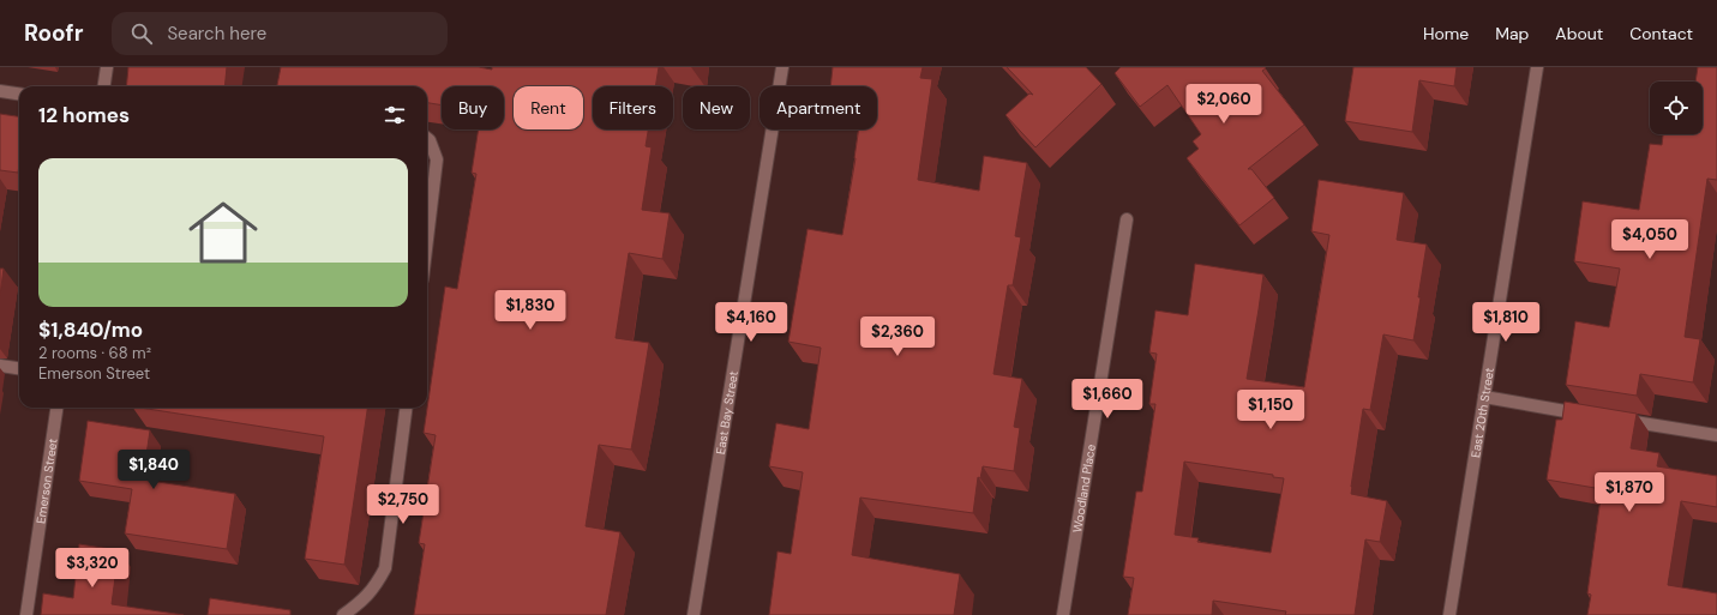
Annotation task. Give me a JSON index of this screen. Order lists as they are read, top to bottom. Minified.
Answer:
{"streets":{"street":["East Bay Street","East 20th Street","Emerson Street","Woodland Place"]},"page":{"header":"Roofr","search":"Search here","nav":["Home","Map","About","Contact"],"price":["$2,060","$4,050","$1,830","$4,160","$1,810","$2,360","$1,660","$1,150","$1,840","$1,870","$2,750","$3,320"],"chip":["Buy","Rent","Filters","New","Apartment"],"heading":"12 homes","list":[{"name":"$1,840/mo","note":"2 rooms · 68 m² · Emerson Street"}]}}
